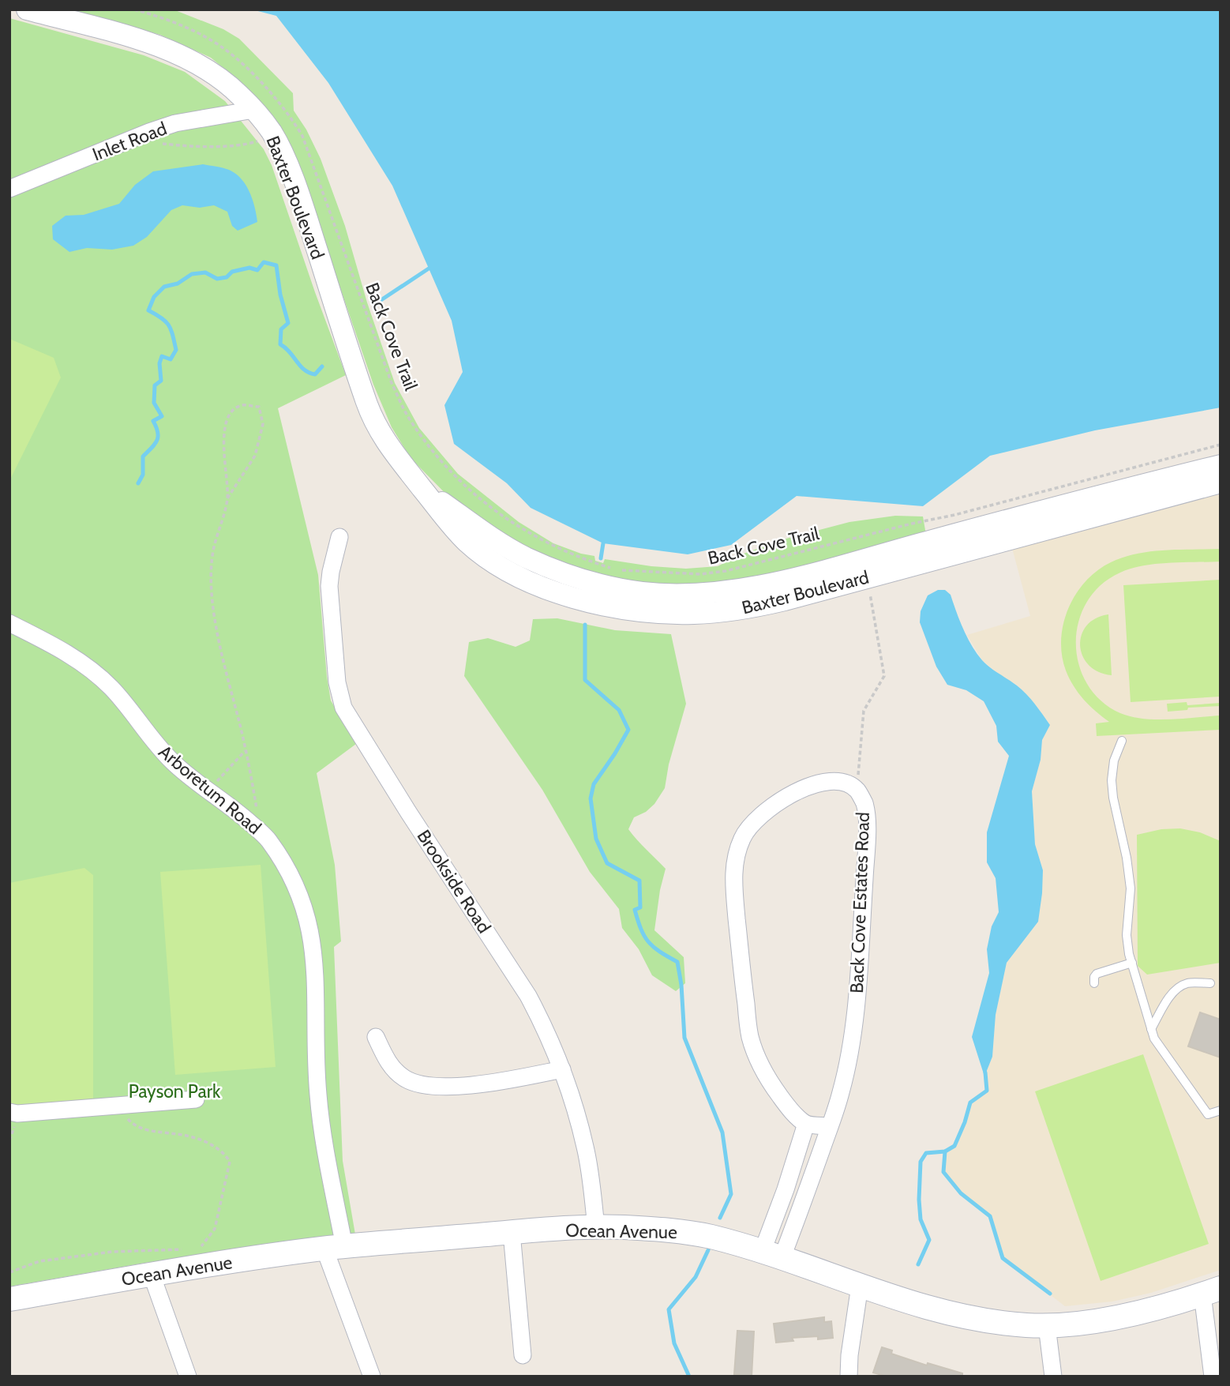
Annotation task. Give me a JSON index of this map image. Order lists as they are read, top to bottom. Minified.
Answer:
{"streets":{"main road":["Ocean Avenue"],"street":["Inlet Road","Baxter Boulevard","Arboretum Road","Brookside Road","Back Cove Estates Road"],"path":["Back Cove Trail"]},"crossings":[["Inlet Road","Baxter Boulevard"],["Arboretum Road","Ocean Avenue"],["Brookside Road","Ocean Avenue"],["Back Cove Estates Road","Ocean Avenue"]],"parks":["Payson Park"]}
